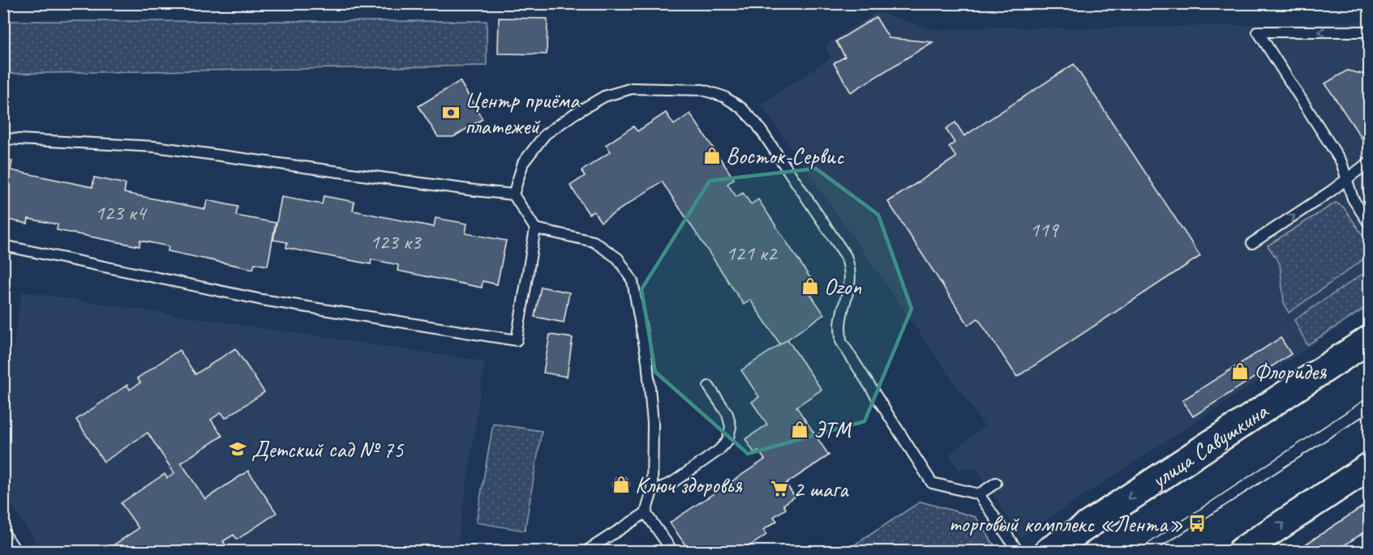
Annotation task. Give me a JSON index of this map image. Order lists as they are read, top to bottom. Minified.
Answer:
{"streets":{"main road":["улица Савушкина"]},"places":{"bank":["Центр приёма платежей"],"shop":["Восток-Сервис","Ozon","Флоридея","ЭТМ","Ключ здоровья"],"school or university":["Детский сад № 75"],"supermarket":["2 шага"],"bus stop":["торговый комплекс «Лента»"]},"house_numbers":["123 к4","119","123 к3","121 к2"]}
